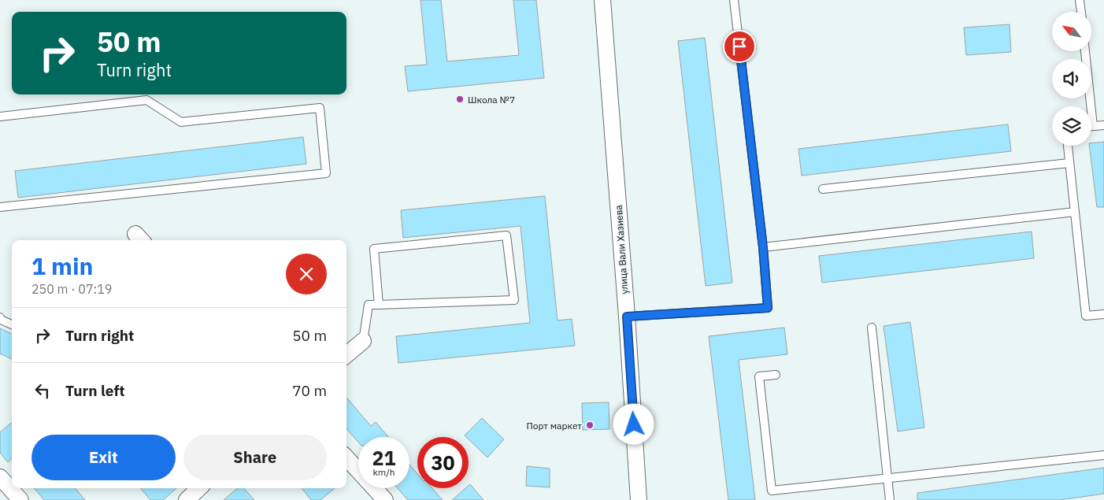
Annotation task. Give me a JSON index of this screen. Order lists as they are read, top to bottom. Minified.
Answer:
{"streets":{"street":["улица Вали Хазиева"]},"places":["Школа №7","Порт маркет"],"north":"top left","page":{"turn":["50 m","Turn right"],"heading":["1 min","250 m · 07:19"],"list":[{"name":"Turn right","value":"50 m"},{"name":"Turn left","value":"70 m"}],"buttons":["Exit","Share"],"speed":"21 km/h","limit":"30"}}
